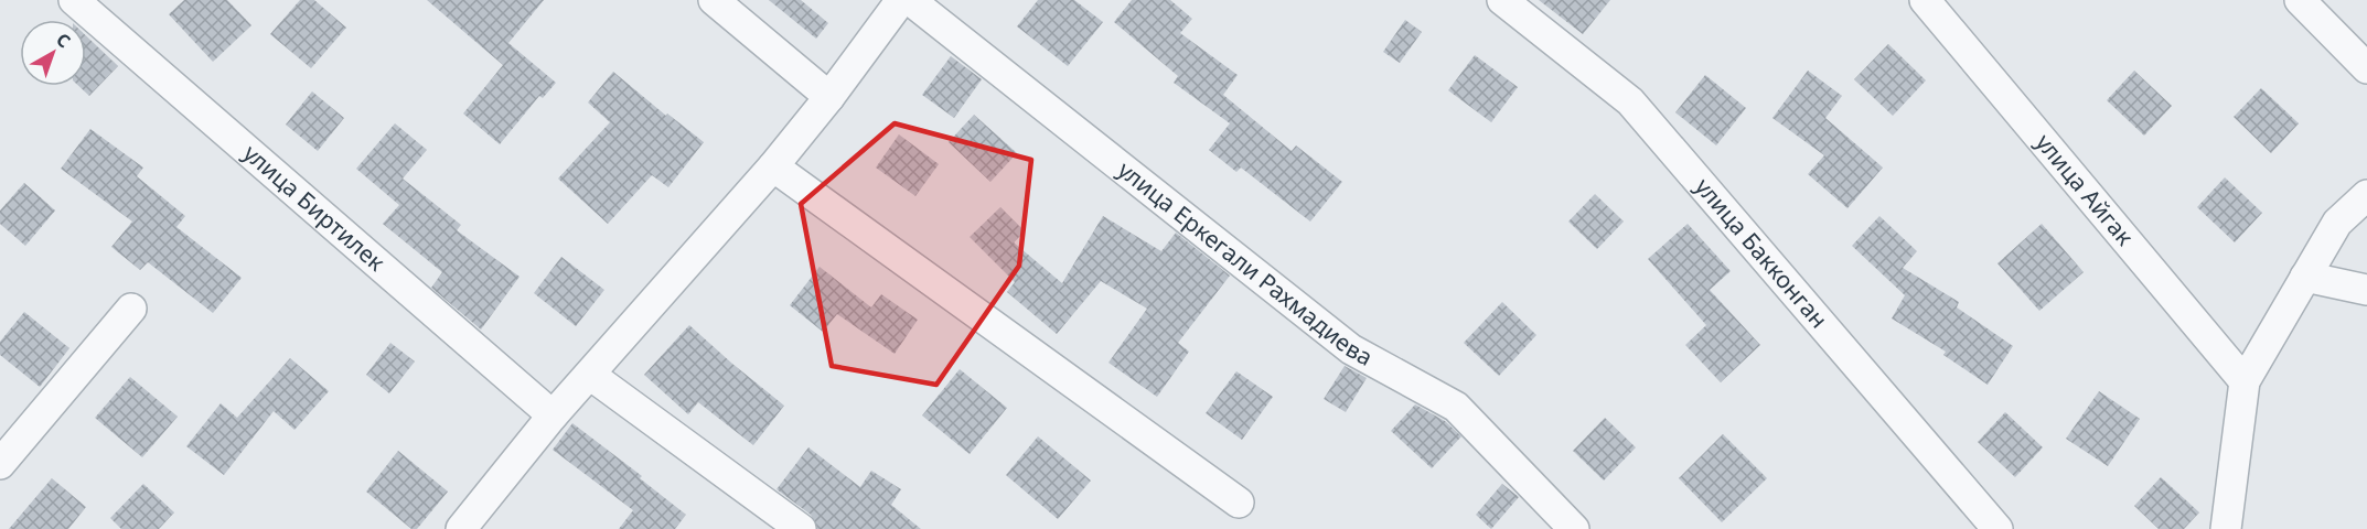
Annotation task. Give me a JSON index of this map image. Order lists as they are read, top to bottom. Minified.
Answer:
{"streets":{"street":["улица Айгак","улица Биртилек","улица Бакконган","улица Еркегали Рахмадиева"]},"north":"top right"}
